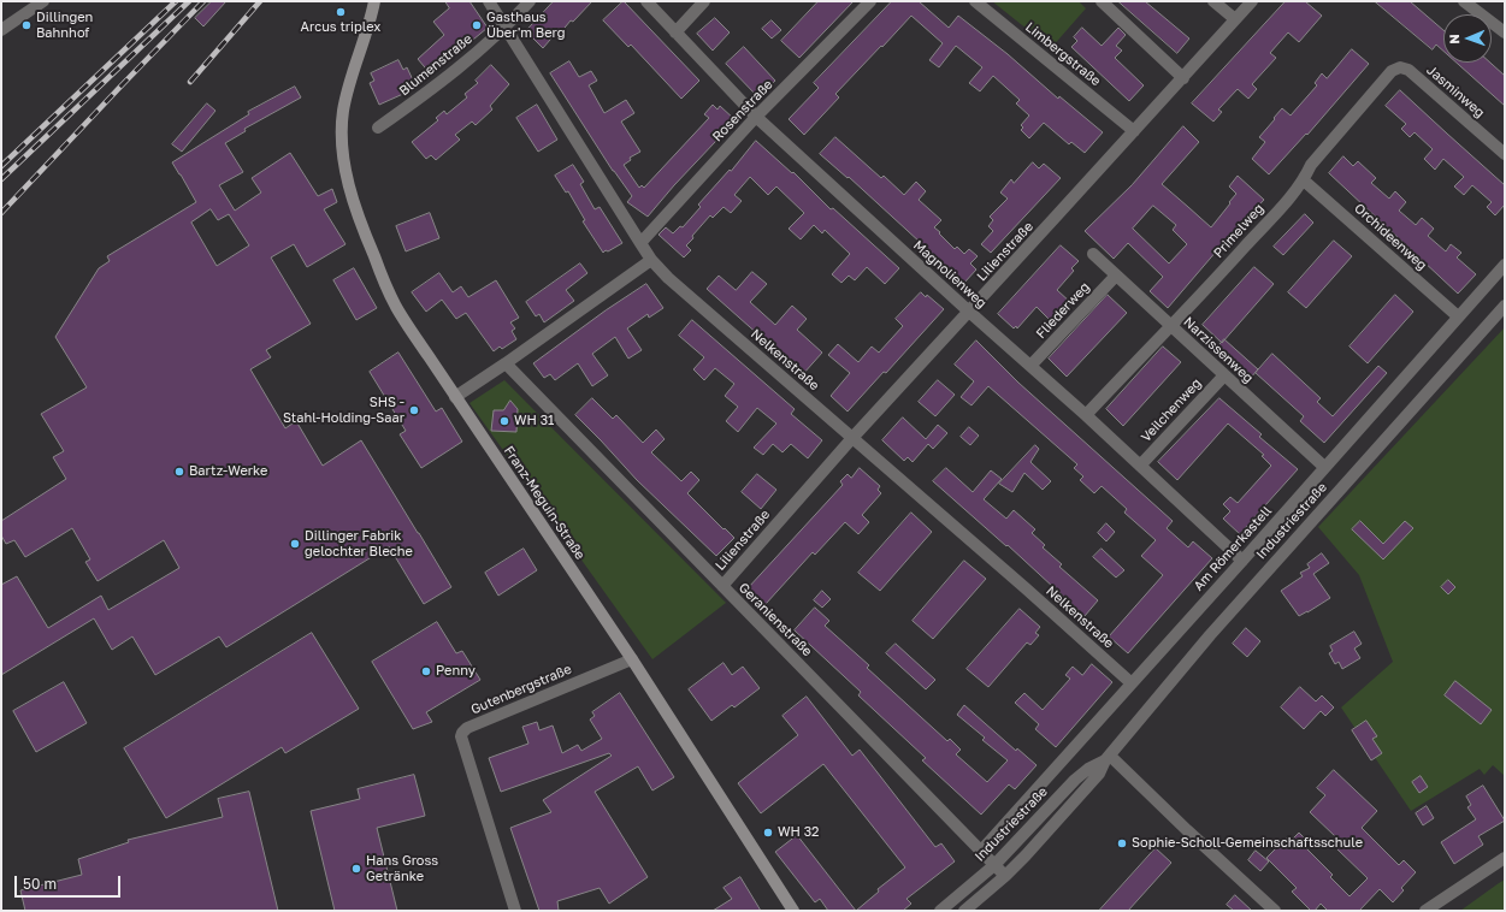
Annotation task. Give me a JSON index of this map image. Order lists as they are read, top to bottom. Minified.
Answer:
{"streets":{"street":["Limbergstraße","Blumenstraße","Jasminweg","Rosenstraße","Primelweg","Orchideenweg","Lilienstraße","Magnolienweg","Fliederweg","Narzissenweg","Nelkenstraße","Veilchenweg","Franz-Meguin-Straße","Industriestraße","Am Römerkastell","Geranienstraße","Gutenbergstraße"]},"crossings":[["Limbergstraße","Lilienstraße"],["Blumenstraße","Nelkenstraße"],["Jasminweg","Primelweg"],["Rosenstraße","Magnolienweg"],["Rosenstraße","Nelkenstraße"],["Primelweg","Orchideenweg"],["Primelweg","Magnolienweg"],["Primelweg","Narzissenweg"],["Orchideenweg","Am Römerkastell"],["Lilienstraße","Magnolienweg"],["Lilienstraße","Nelkenstraße"],["Lilienstraße","Geranienstraße"],["Magnolienweg","Fliederweg"],["Magnolienweg","Veilchenweg"],["Magnolienweg","Am Römerkastell"],["Fliederweg","Narzissenweg"],["Narzissenweg","Veilchenweg"],["Narzissenweg","Am Römerkastell"],["Nelkenstraße","Am Römerkastell"],["Franz-Meguin-Straße","Gutenbergstraße"],["Industriestraße","Geranienstraße"],["Am Römerkastell","Geranienstraße"]],"places":["Arcus triplex","Dillingen Bahnhof","Gasthaus Über'm Berg","SHS - Stahl-Holding-Saar","WH 31","Bartz-Werke","Dillinger Fabrik gelochter Bleche","Penny","WH 32","Sophie-Scholl-Gemeinschaftsschule","Hans Gross Getränke"],"scale_bar":"50 m","north":"left"}
